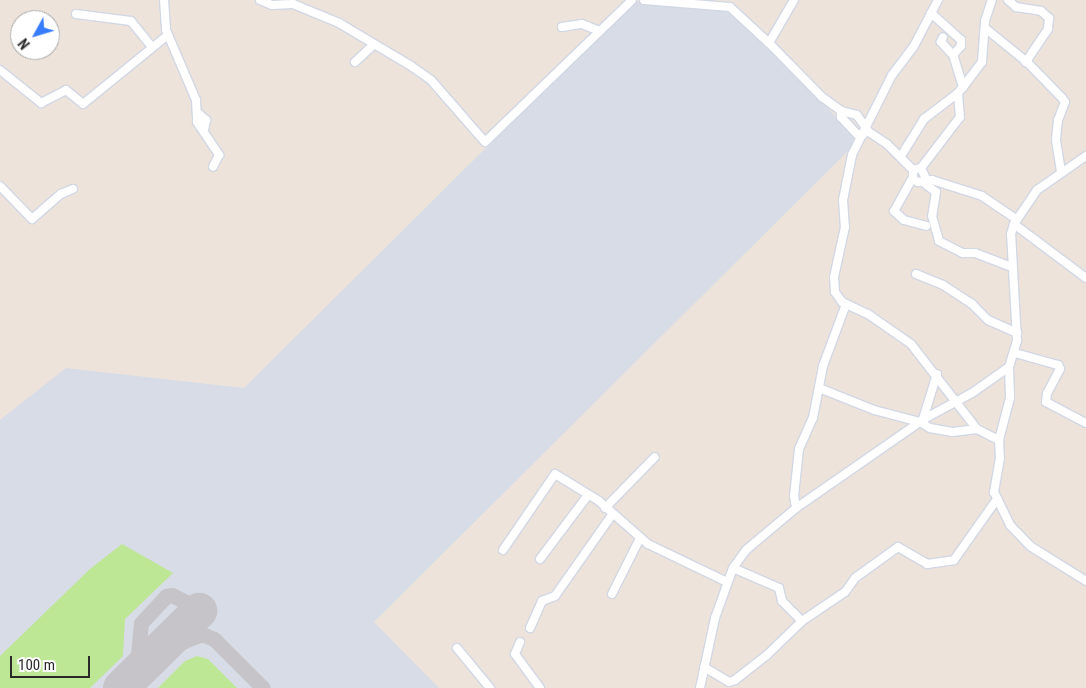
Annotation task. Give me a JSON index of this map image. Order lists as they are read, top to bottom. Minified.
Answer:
{"scale_bar":"100 m","north":"bottom left"}
